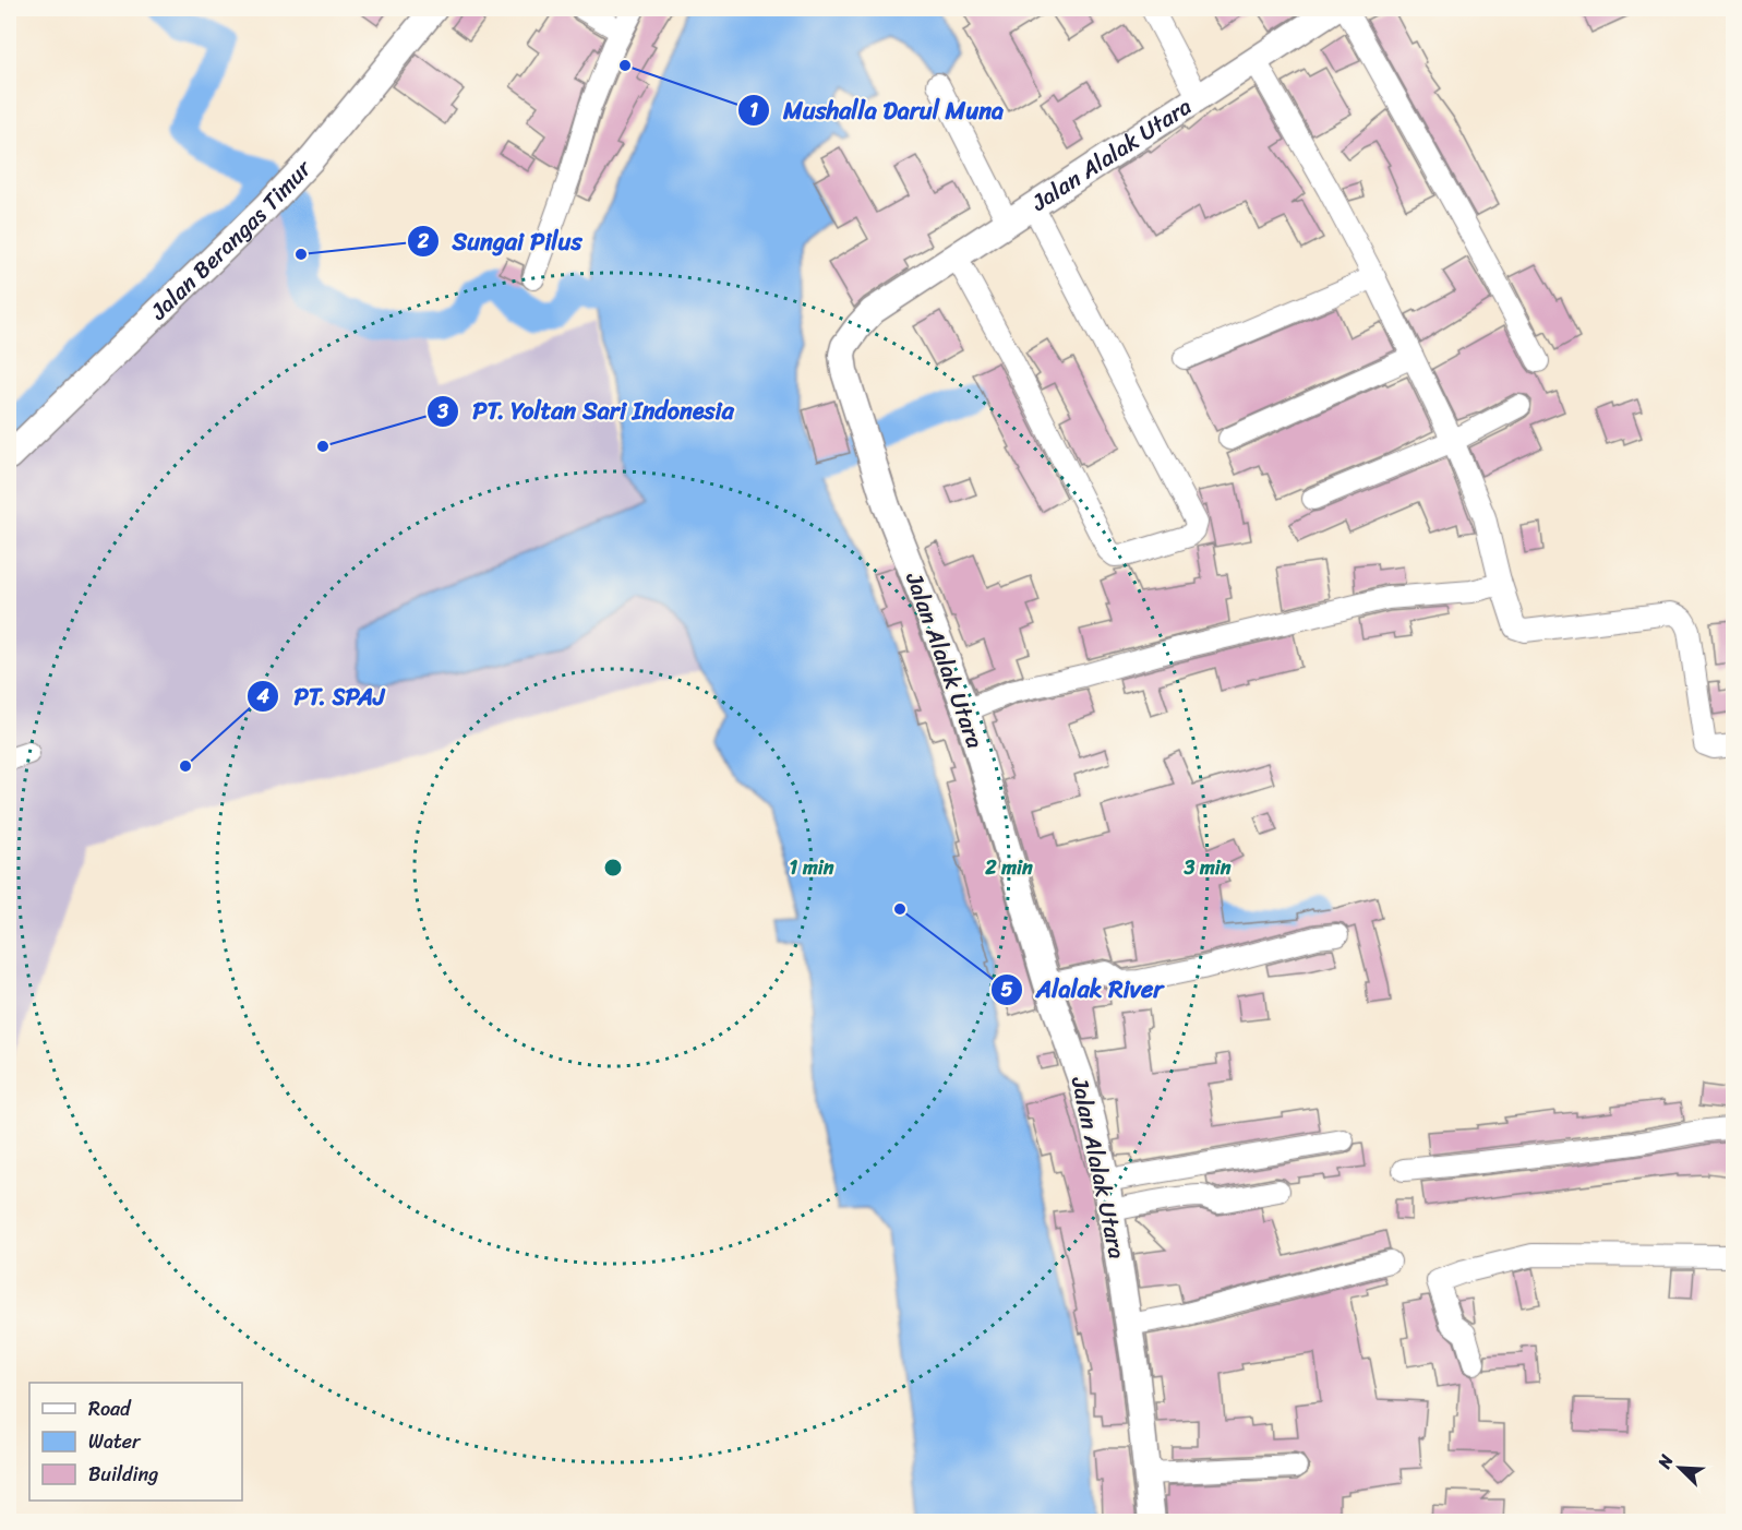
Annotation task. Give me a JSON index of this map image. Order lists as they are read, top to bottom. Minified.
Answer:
{"streets":{"main road":["Jalan Alalak Utara","Jalan Berangas Timur"]},"places":["Mushalla Darul Muna","Sungai Pilus","PT. Yoltan Sari Indonesia","PT. SPAJ","Alalak River"],"legend":["Road","Water","Building"],"north":"top left","rings":["1 min","2 min","3 min"]}
